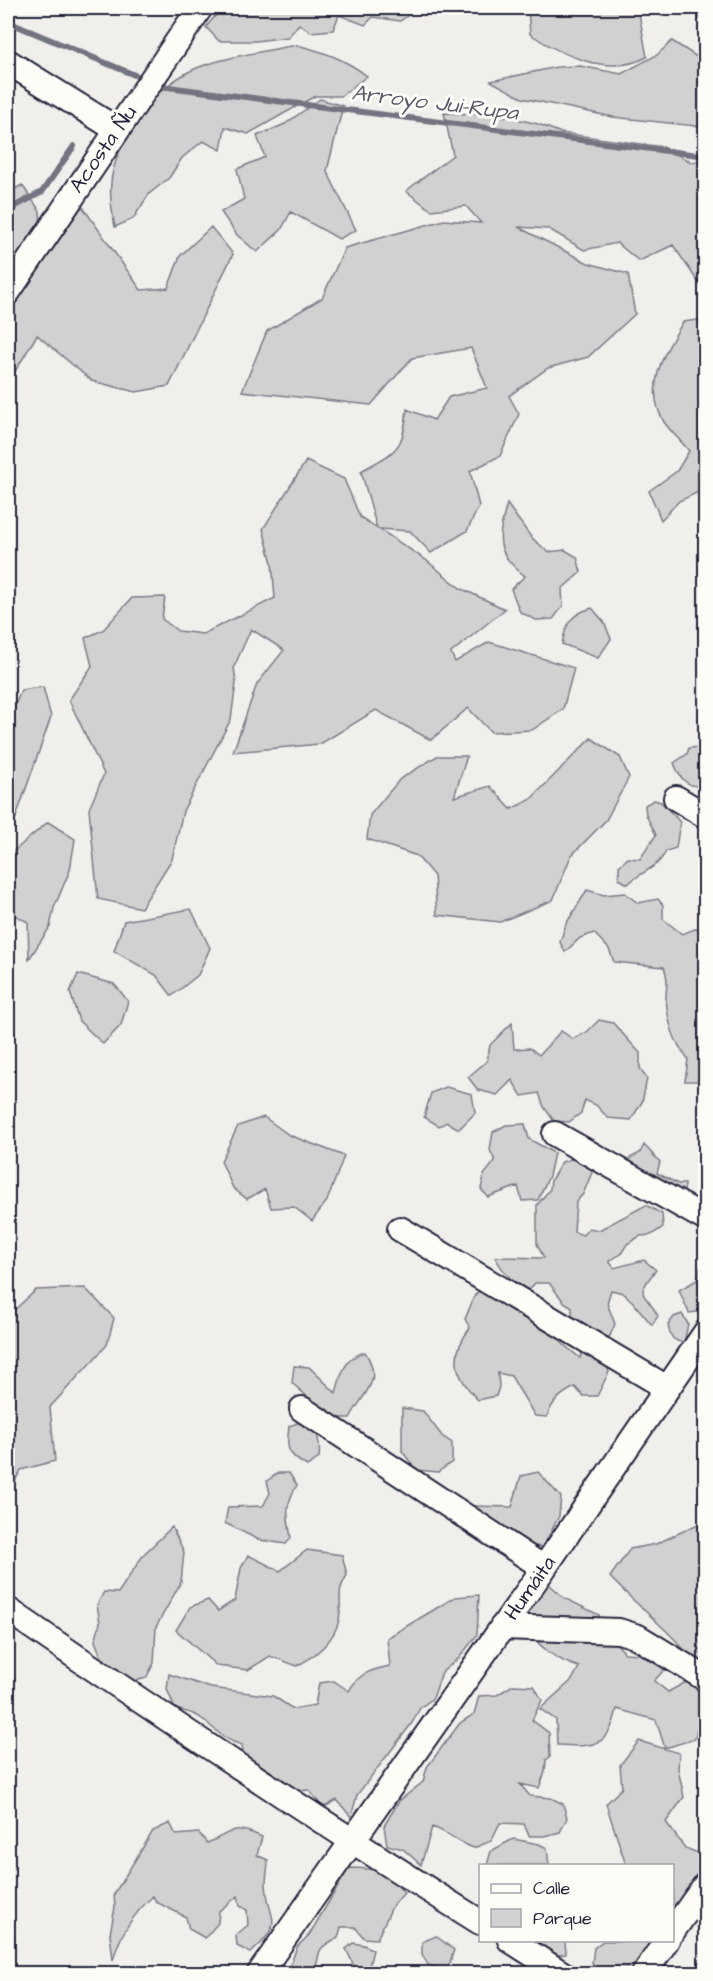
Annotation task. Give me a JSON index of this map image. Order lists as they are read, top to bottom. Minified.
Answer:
{"streets":{"street":["Acosta Ñu","Humáita"]},"water":["Arroyo Jui-Rupa"],"legend":["Calle","Parque"]}
